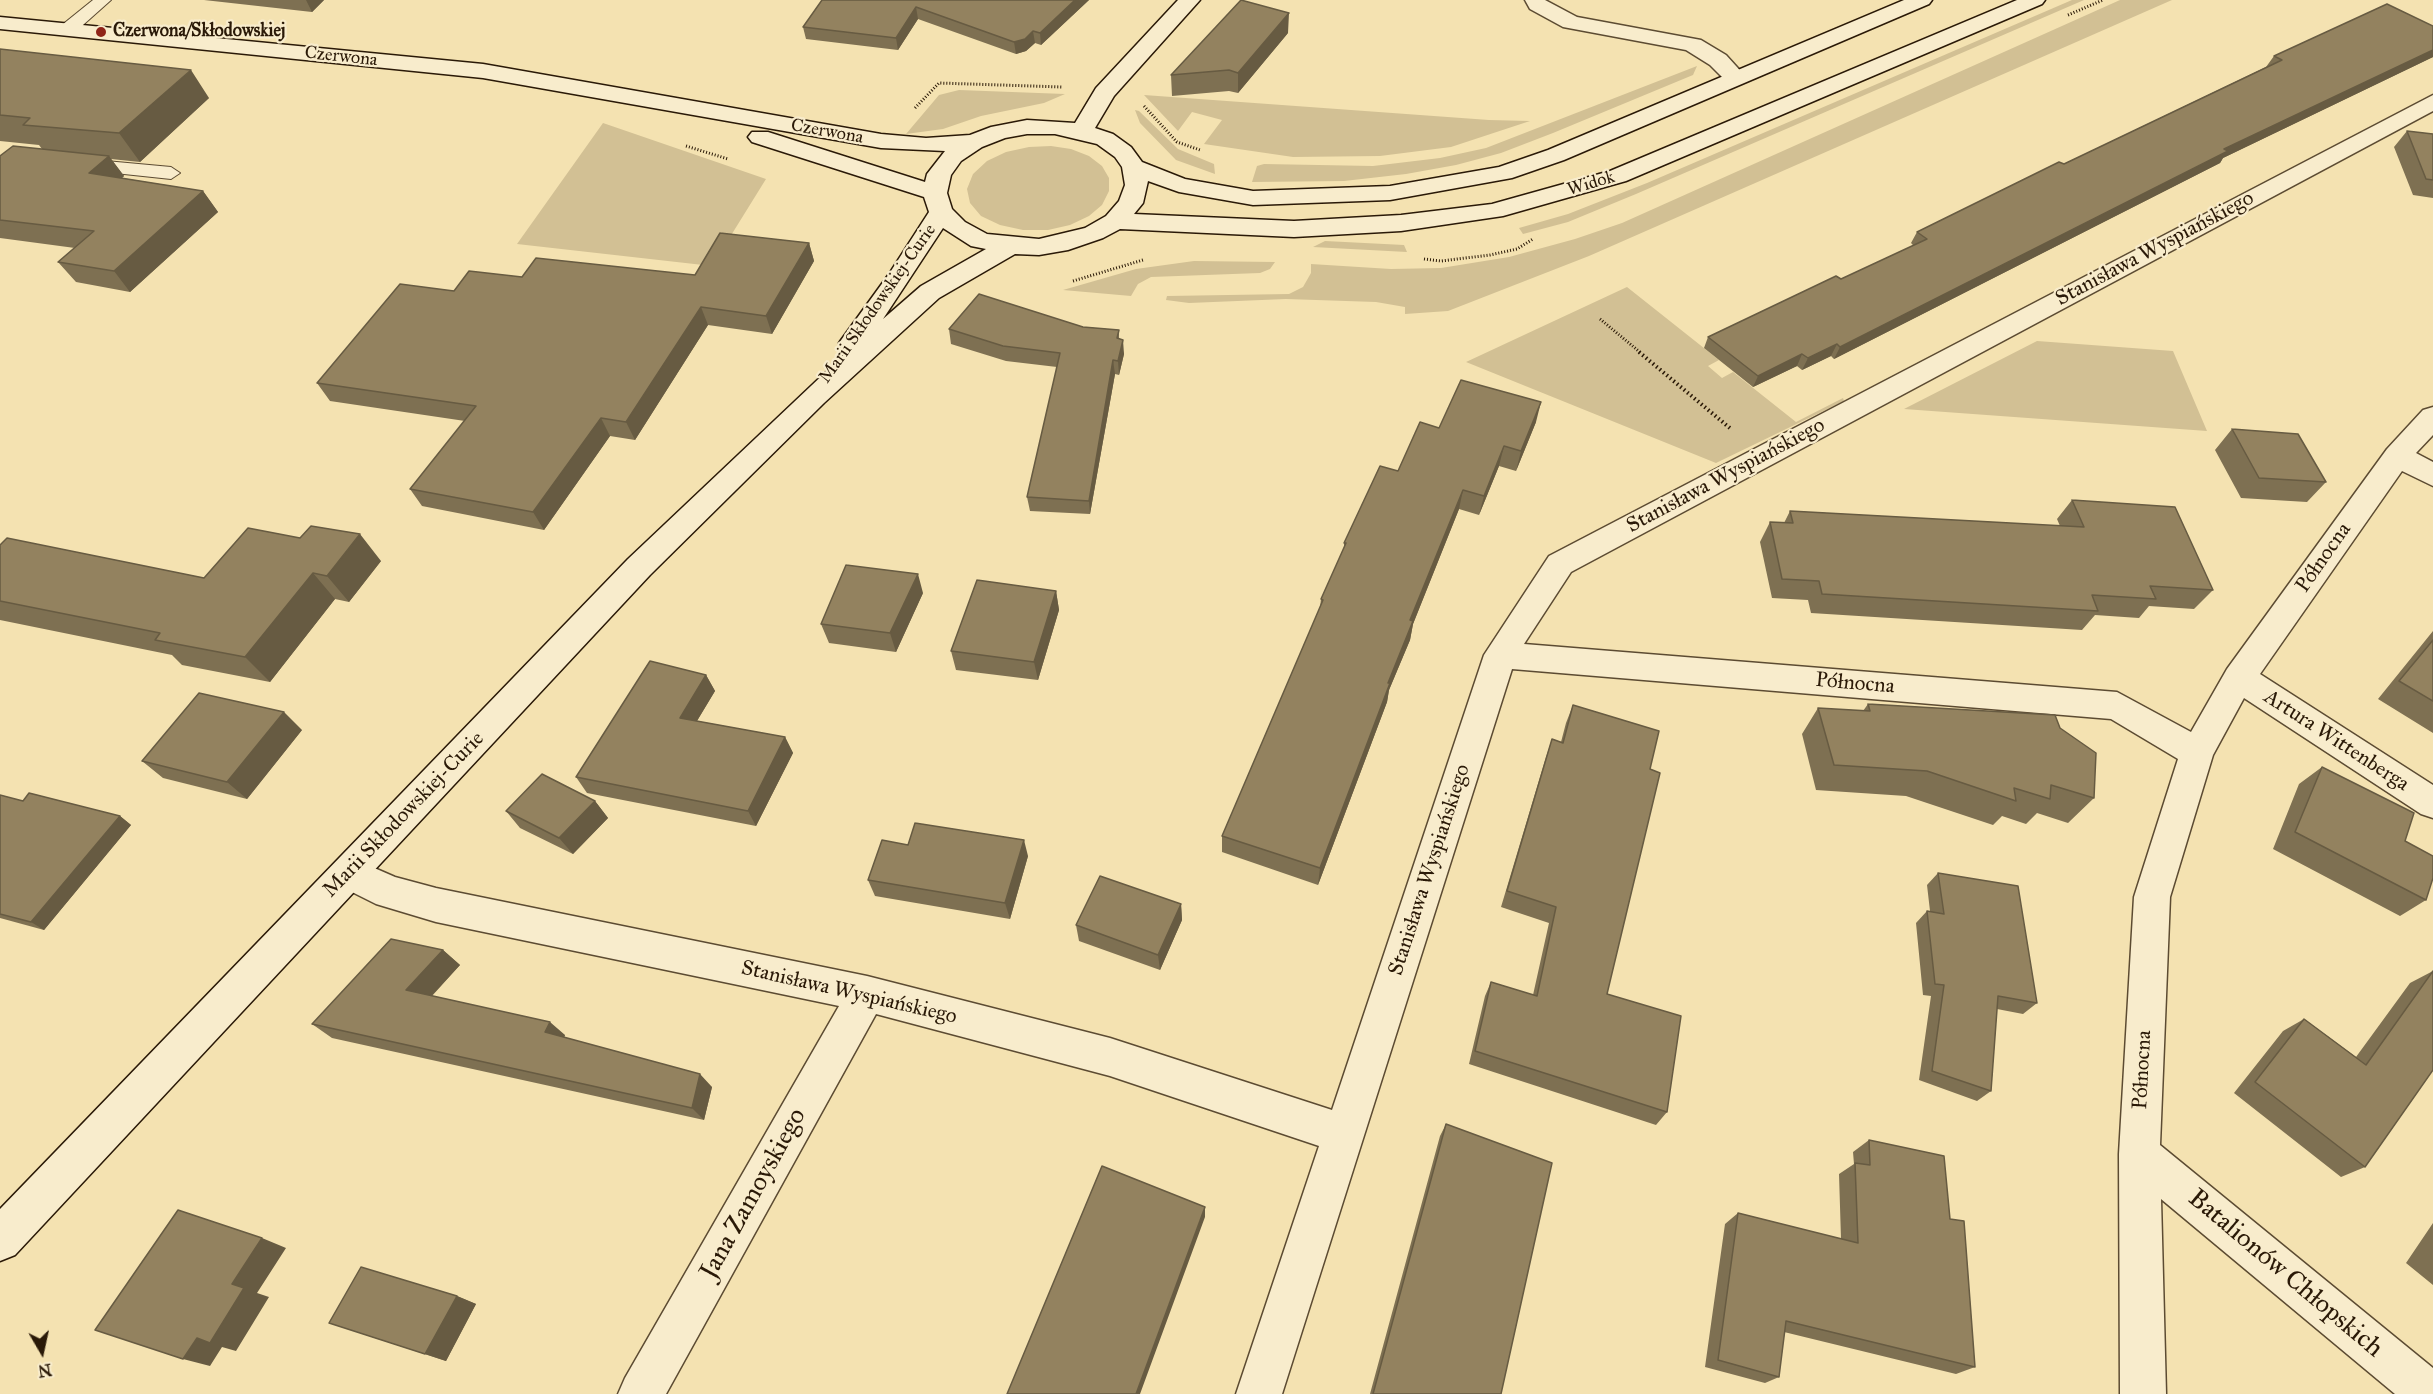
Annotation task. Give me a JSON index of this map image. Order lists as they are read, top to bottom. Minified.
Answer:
{"streets":{"street":["Czerwona","Widok","Stanisława Wyspiańskiego","Marii Skłodowskiej-Curie","Północna","Artura Wittenberga","Jana Zamoyskiego","Batalionów Chłopskich"]},"crossings":[["Czerwona","Widok"],["Czerwona","Marii Skłodowskiej-Curie"],["Widok","Marii Skłodowskiej-Curie"],["Stanisława Wyspiańskiego","Marii Skłodowskiej-Curie"],["Stanisława Wyspiańskiego","Północna"],["Stanisława Wyspiańskiego","Jana Zamoyskiego"],["Północna","Artura Wittenberga"],["Północna","Batalionów Chłopskich"]],"places":["Czerwona/Skłodowskiej"],"north":"bottom"}
